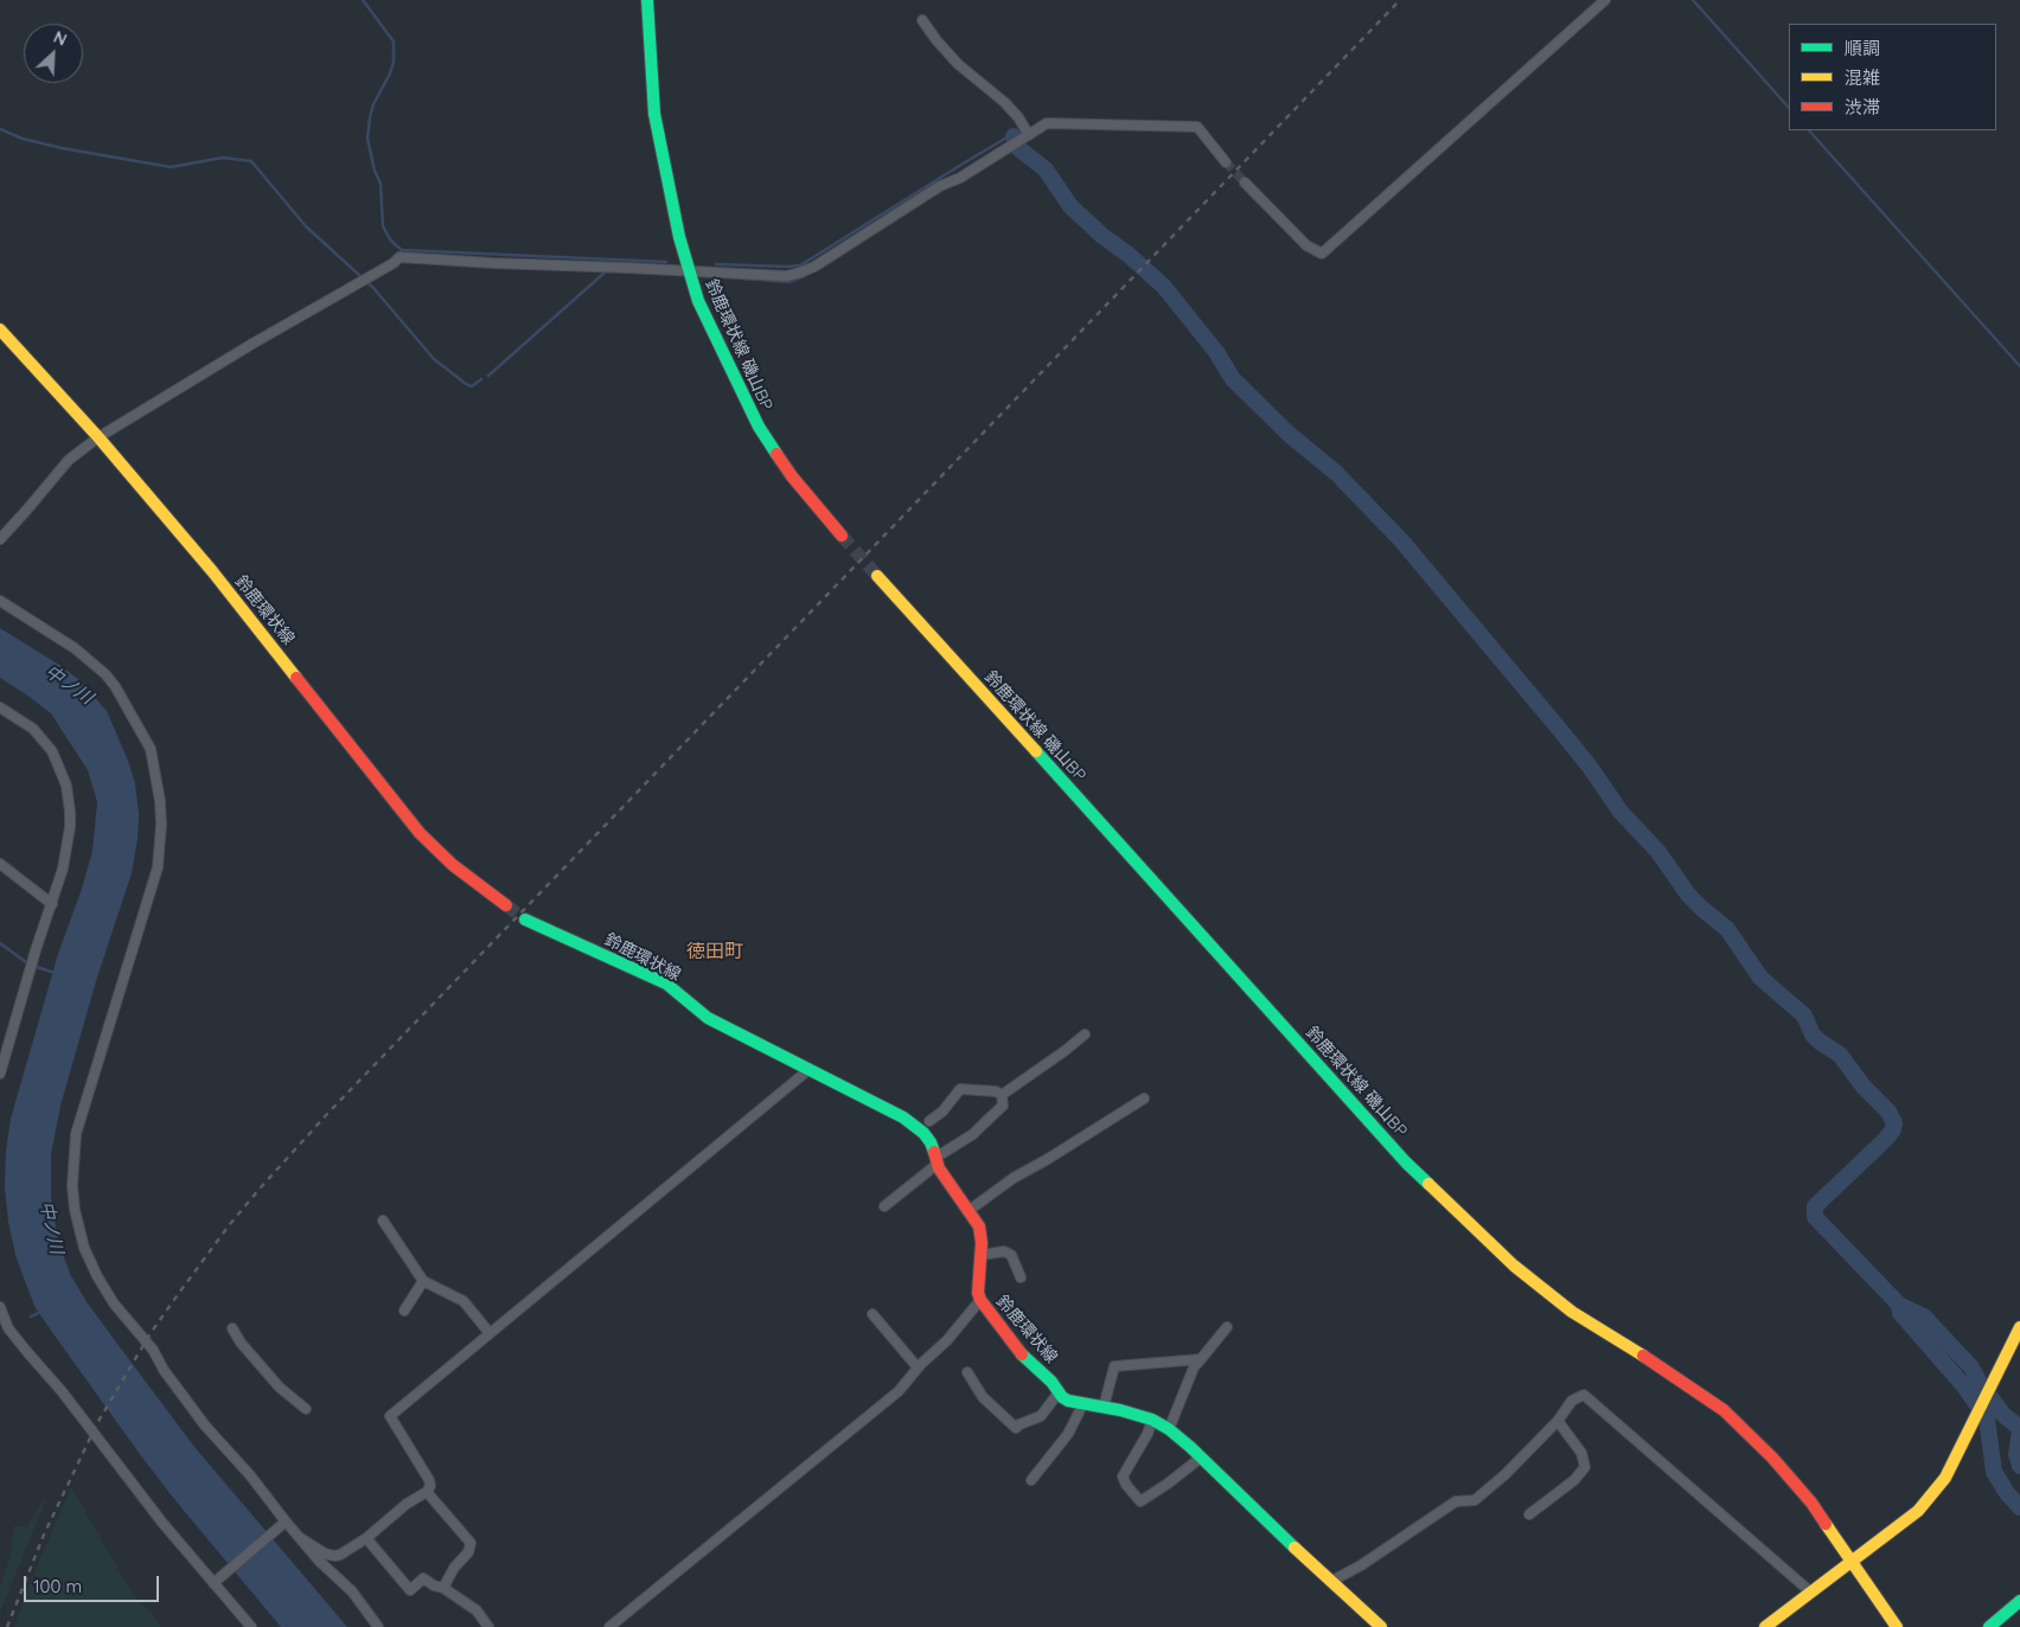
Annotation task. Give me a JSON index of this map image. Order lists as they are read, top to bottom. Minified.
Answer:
{"streets":{"main road":["鈴鹿環状線 磯山BP","鈴鹿環状線"]},"districts":["徳田町"],"water":["中ノ川"],"legend":["順調","混雑","渋滞"],"scale_bar":"100 m","north":"top right"}
